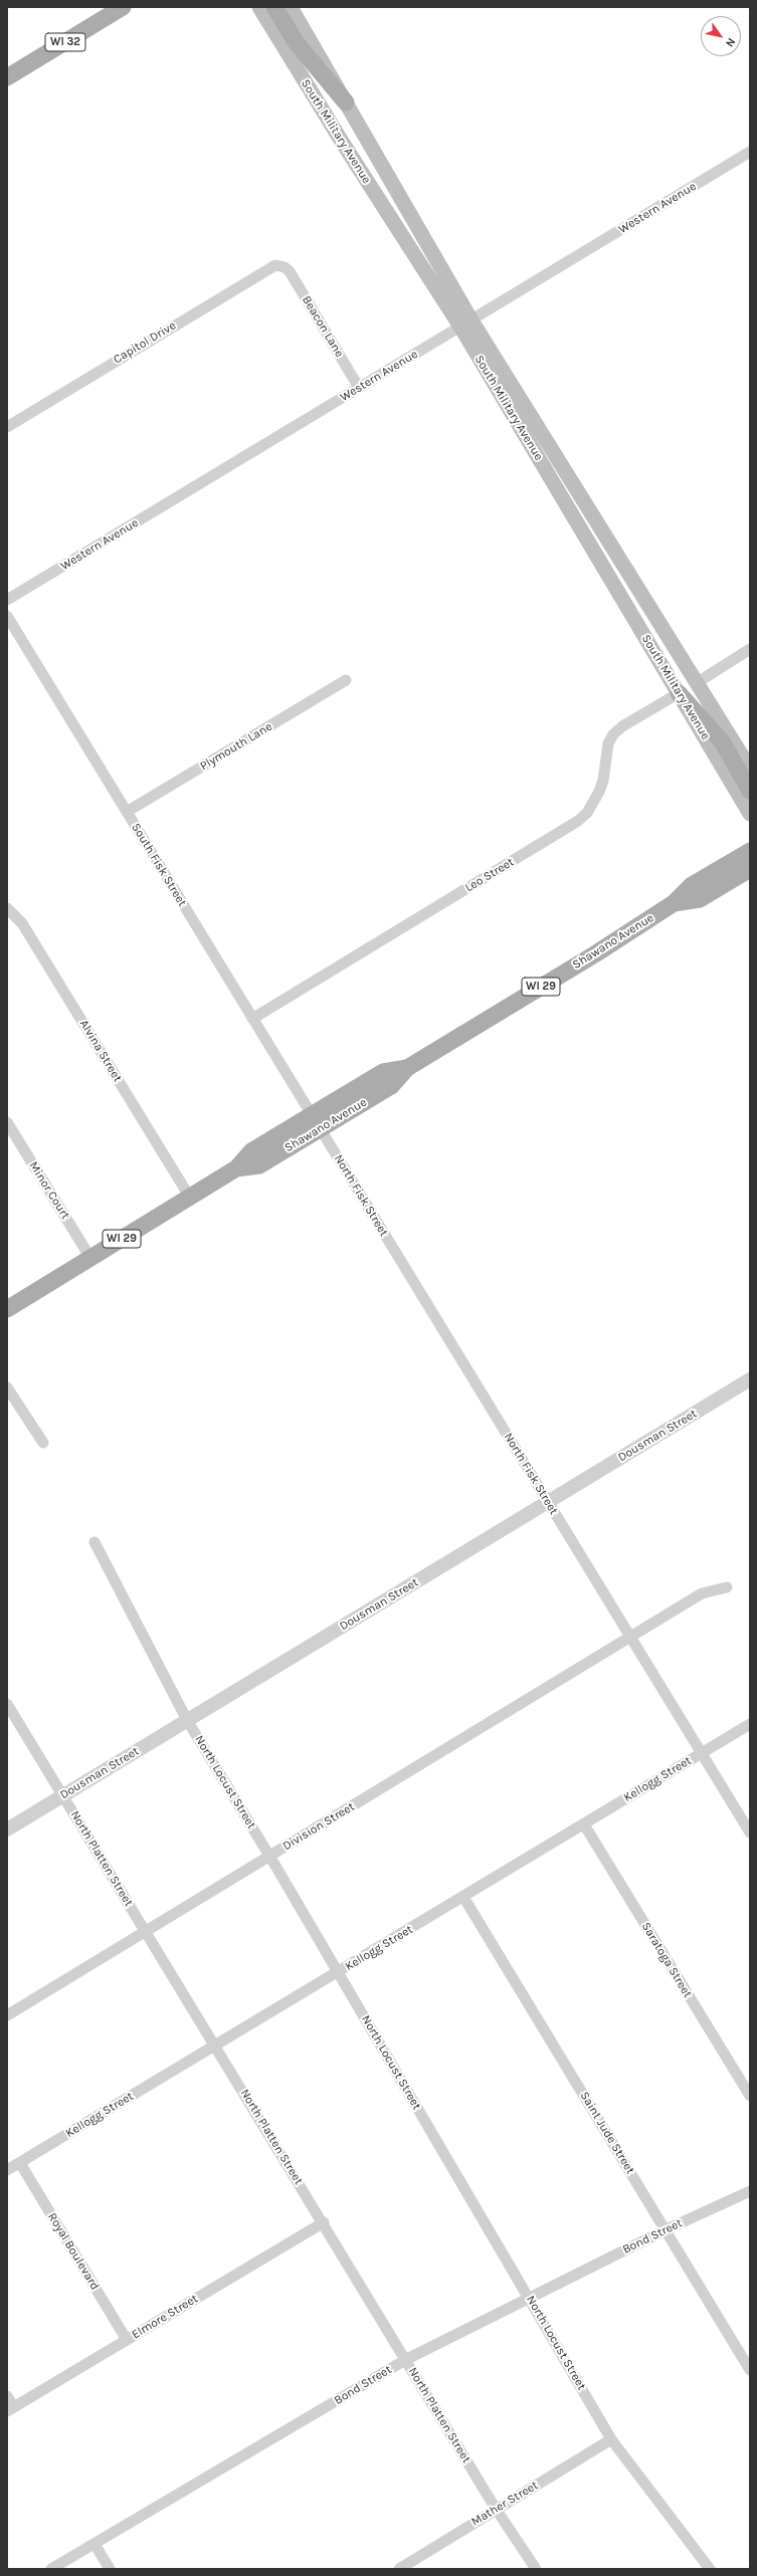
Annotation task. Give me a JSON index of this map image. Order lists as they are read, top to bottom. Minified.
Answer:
{"streets":{"main road":["WI 32","South Military Avenue","Shawano Avenue","WI 29"],"street":["Western Avenue","Beacon Lane","Capitol Drive","Plymouth Lane","South Fisk Street","Leo Street","Alvina Street","Minor Court","North Fisk Street","Dousman Street","Kellogg Street","North Locust Street","Division Street","North Platten Street","Saratoga Street","Saint Jude Street","Bond Street","Royal Boulevard","Elmore Street","Mather Street"]},"crossings":[["South Military Avenue","Western Avenue"],["South Military Avenue","Leo Street"],["Western Avenue","Beacon Lane"],["Beacon Lane","Capitol Drive"],["Plymouth Lane","South Fisk Street"],["South Fisk Street","Leo Street"],["South Fisk Street","Shawano Avenue"],["South Fisk Street","North Fisk Street"],["Shawano Avenue","Alvina Street"],["Shawano Avenue","Minor Court"],["Shawano Avenue","North Fisk Street"],["North Fisk Street","Dousman Street"],["North Fisk Street","Kellogg Street"],["North Fisk Street","Division Street"],["Dousman Street","North Locust Street"],["Dousman Street","North Platten Street"],["Kellogg Street","North Locust Street"],["Kellogg Street","North Platten Street"],["Kellogg Street","Saratoga Street"],["Kellogg Street","Saint Jude Street"],["Kellogg Street","Royal Boulevard"],["North Locust Street","Division Street"],["North Locust Street","Bond Street"],["North Locust Street","Mather Street"],["Division Street","North Platten Street"],["North Platten Street","Bond Street"],["North Platten Street","Elmore Street"],["North Platten Street","Mather Street"],["Saint Jude Street","Bond Street"],["Royal Boulevard","Elmore Street"]],"north":"bottom right"}
